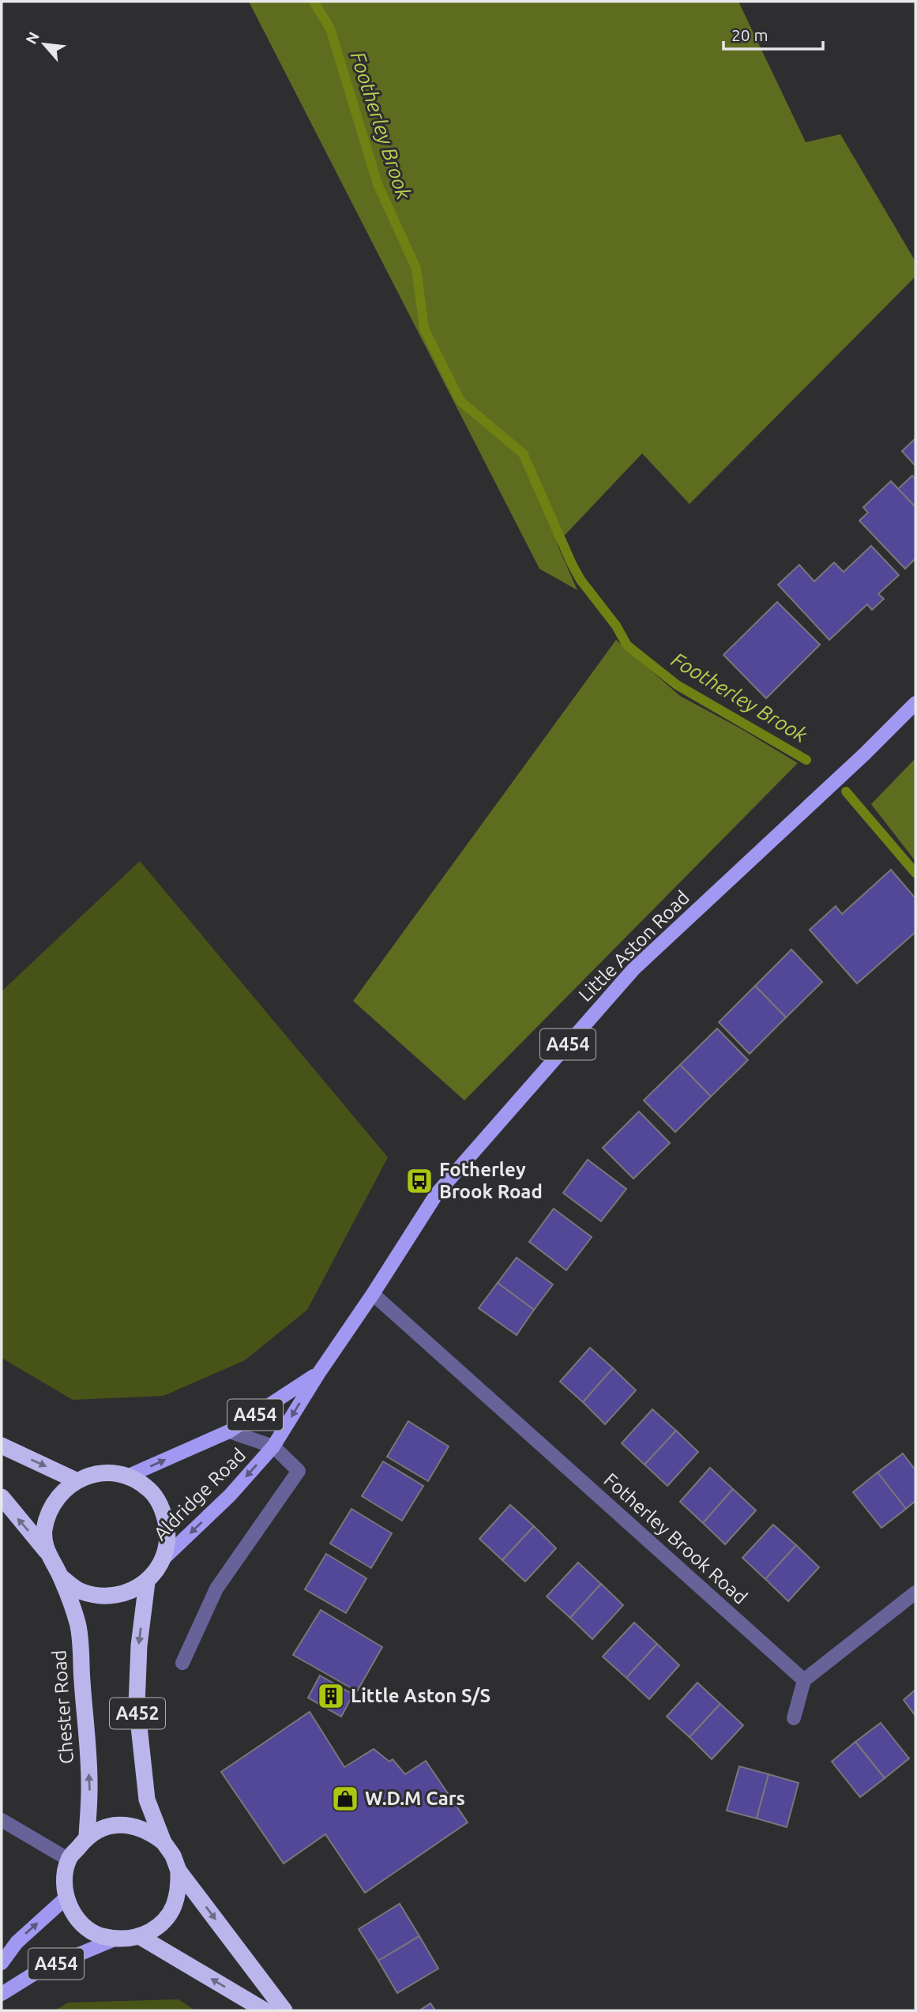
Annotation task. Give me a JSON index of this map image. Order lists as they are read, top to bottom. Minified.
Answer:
{"streets":{"highway":["Chester Road","A452"],"main road":["Little Aston Road","A454","Aldridge Road"],"street":["Fotherley Brook Road"]},"crossings":[["Little Aston Road","A454"],["Little Aston Road","Aldridge Road"],["Little Aston Road","Fotherley Brook Road"],["A454","Aldridge Road"],["A454","Chester Road"],["Aldridge Road","Chester Road"]],"water":["Footherley Brook"],"places":{"bus stop":["Fotherley Brook Road"],"building":["Little Aston S/S"],"shop":["W.D.M Cars"]},"scale_bar":"20 m","north":"top left"}
